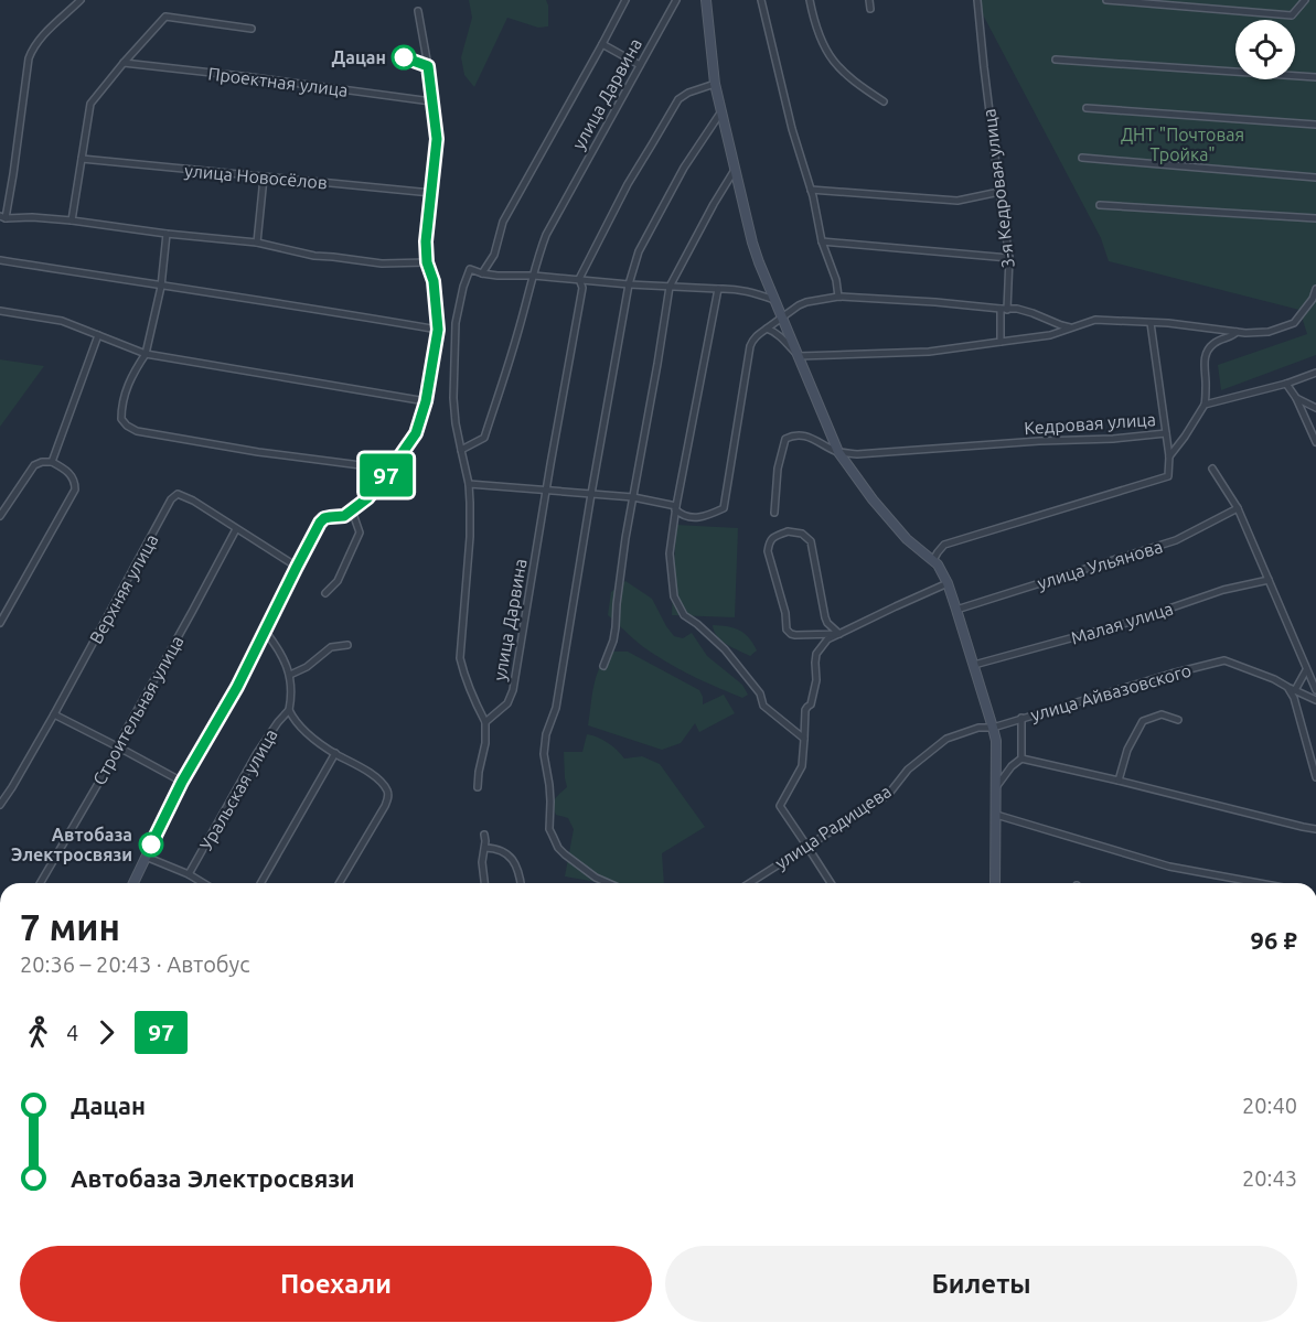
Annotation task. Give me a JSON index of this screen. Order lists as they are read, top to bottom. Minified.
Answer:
{"streets":{"street":["Проектная улица","улица Дарвина","улица Новосёлов","3-я Кедровая улица","Кедровая улица","улица Ульянова","Верхняя улица","Малая улица","улица Айвазовского","Строительная улица","Уральская улица","улица Радищева"]},"crossings":[["Верхняя улица","Строительная улица"],["улица Айвазовского","улица Радищева"]],"parks":["ДНТ \"Почтовая Тройка\""],"places":["Дацан","Автобаза Электросвязи"],"lines":["bus line 97"],"page":{"on_map":"97","heading":["7 мин","20:36 – 20:43 · Автобус","96 ₽"],"legs":["4","97"],"list":[{"name":"Дацан","value":"20:40"},{"name":"Автобаза Электросвязи","value":"20:43"}],"buttons":["Поехали","Билеты"]}}
